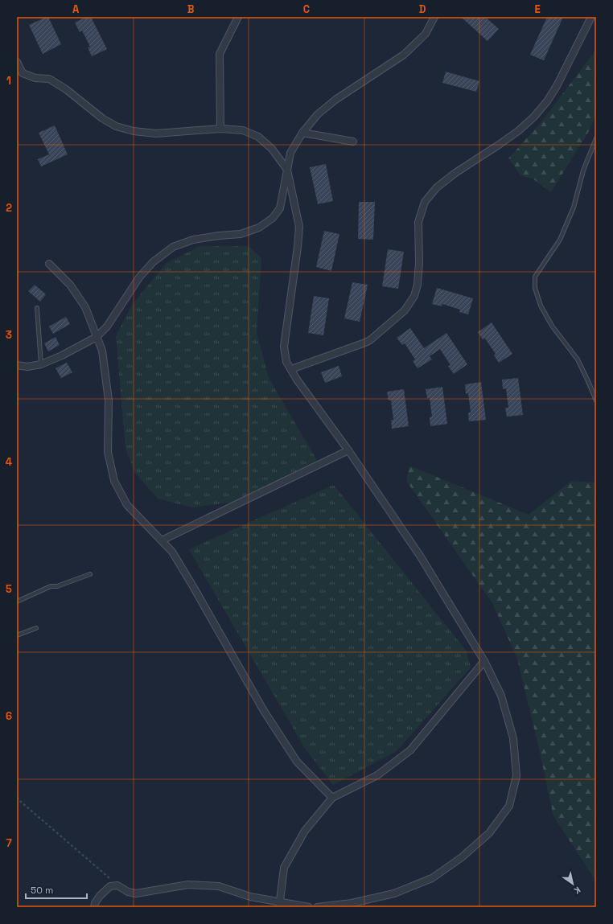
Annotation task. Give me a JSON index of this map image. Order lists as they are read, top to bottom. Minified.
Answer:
{"scale_bar":"50 m","north":"bottom right","grid":{"columns":["A","B","C","D","E"],"rows":["1","2","3","4","5","6","7"]}}
